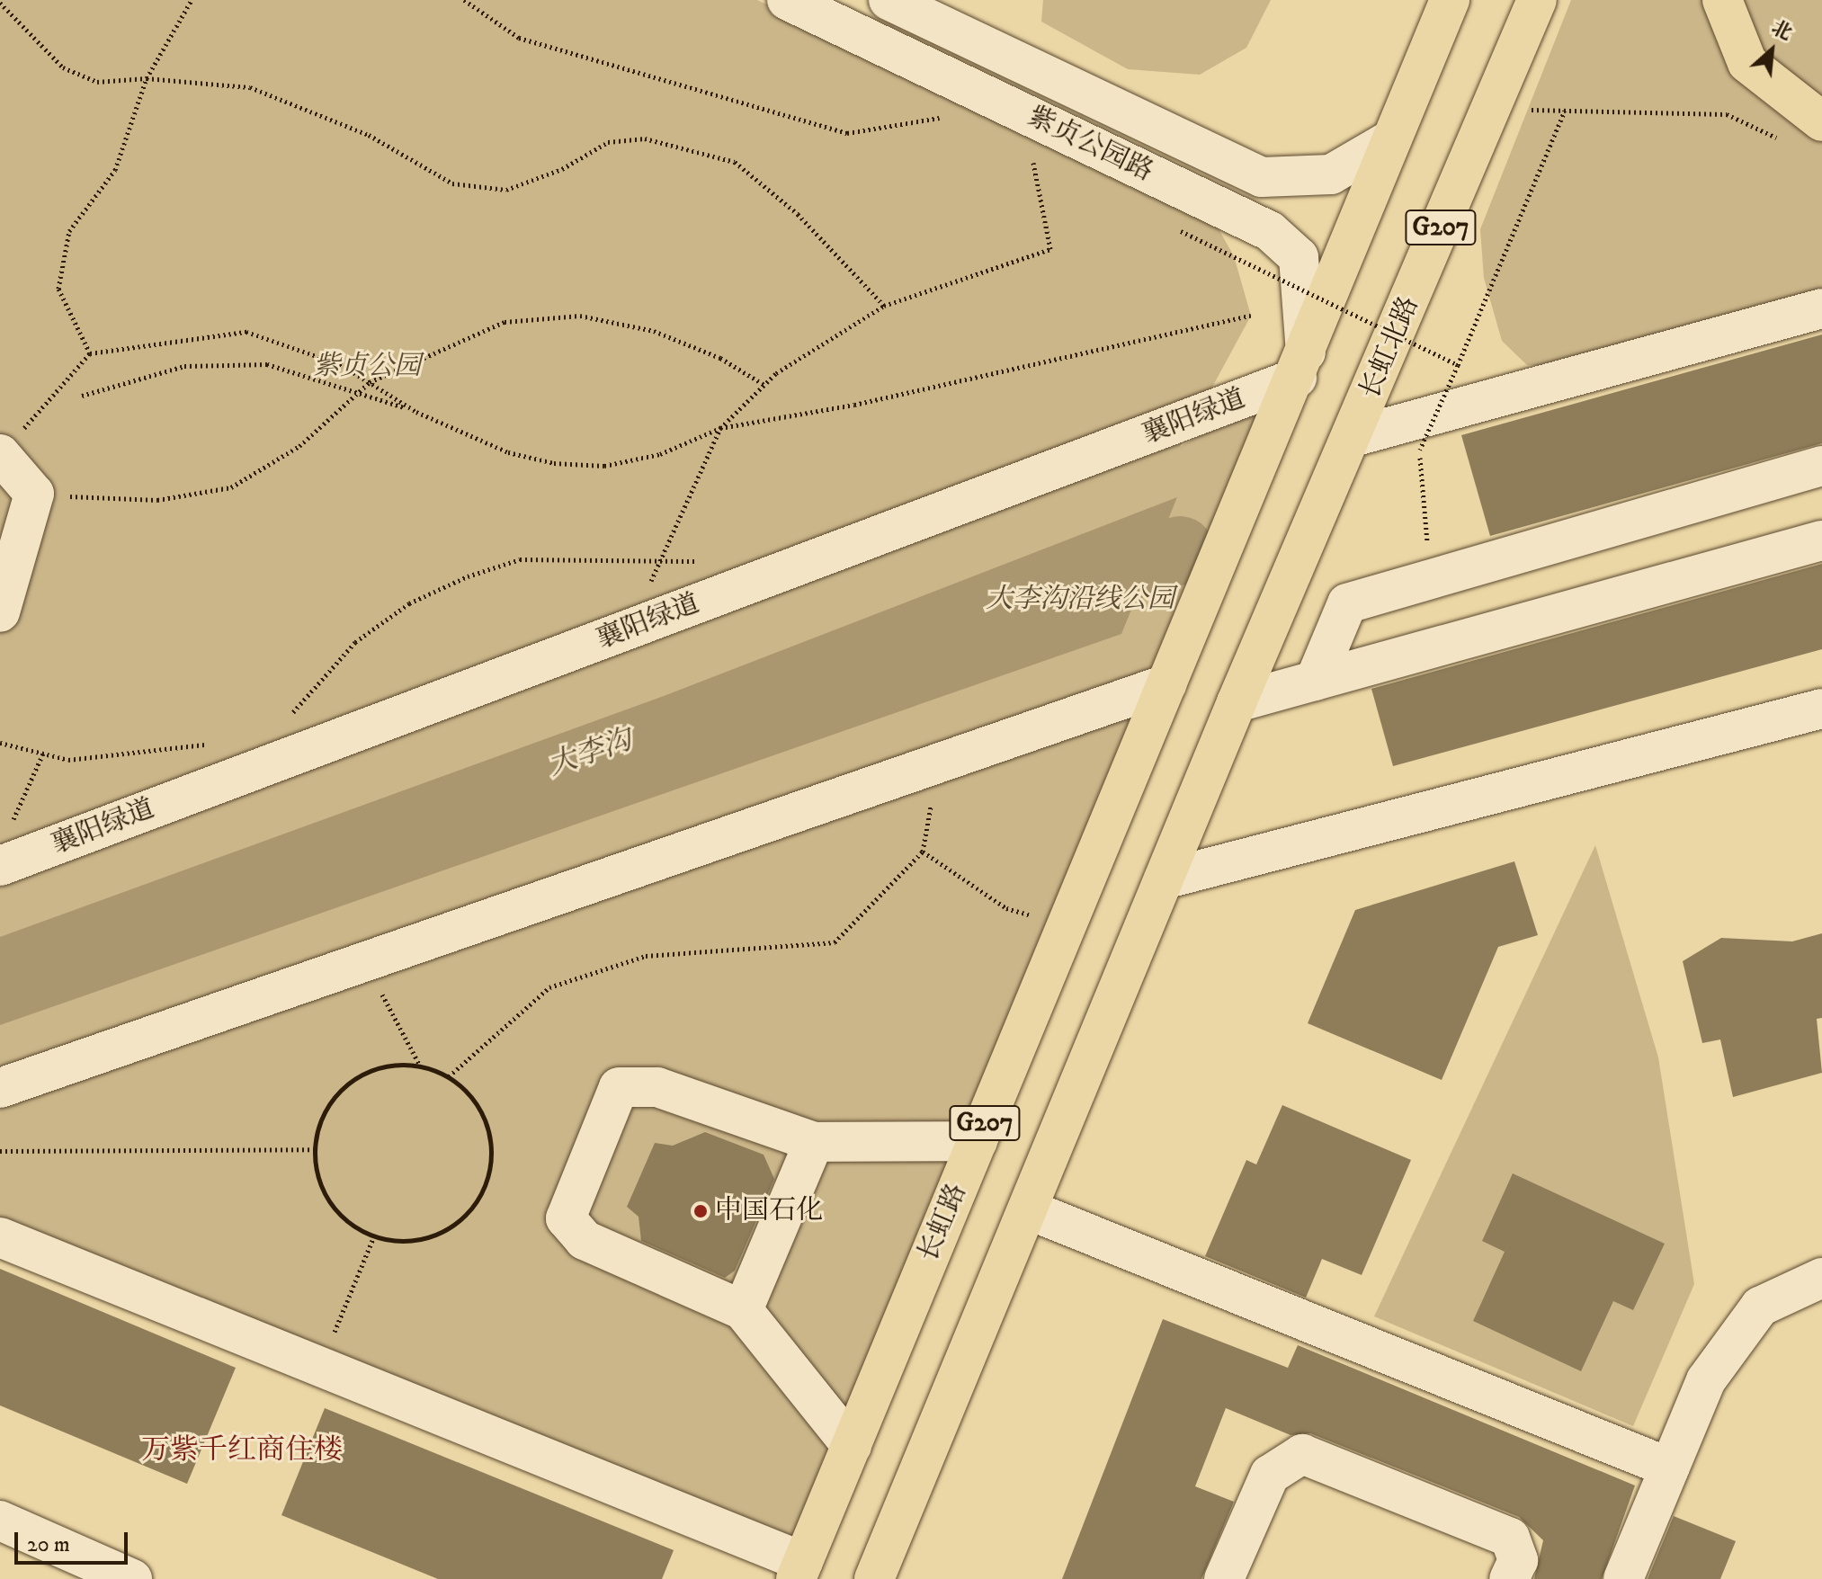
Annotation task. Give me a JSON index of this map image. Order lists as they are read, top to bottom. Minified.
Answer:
{"streets":{"highway":["G207","长虹北路","长虹路"],"street":["紫贞公园路","襄阳绿道"]},"crossings":[["紫贞公园路","G207"],["紫贞公园路","襄阳绿道"],["G207","长虹北路"],["G207","襄阳绿道"],["G207","长虹路"]],"districts":["万紫千红商住楼"],"water":["大李沟"],"parks":["紫贞公园","大李沟沿线公园"],"places":["中国石化"],"scale_bar":"20 m","north":"top right"}
